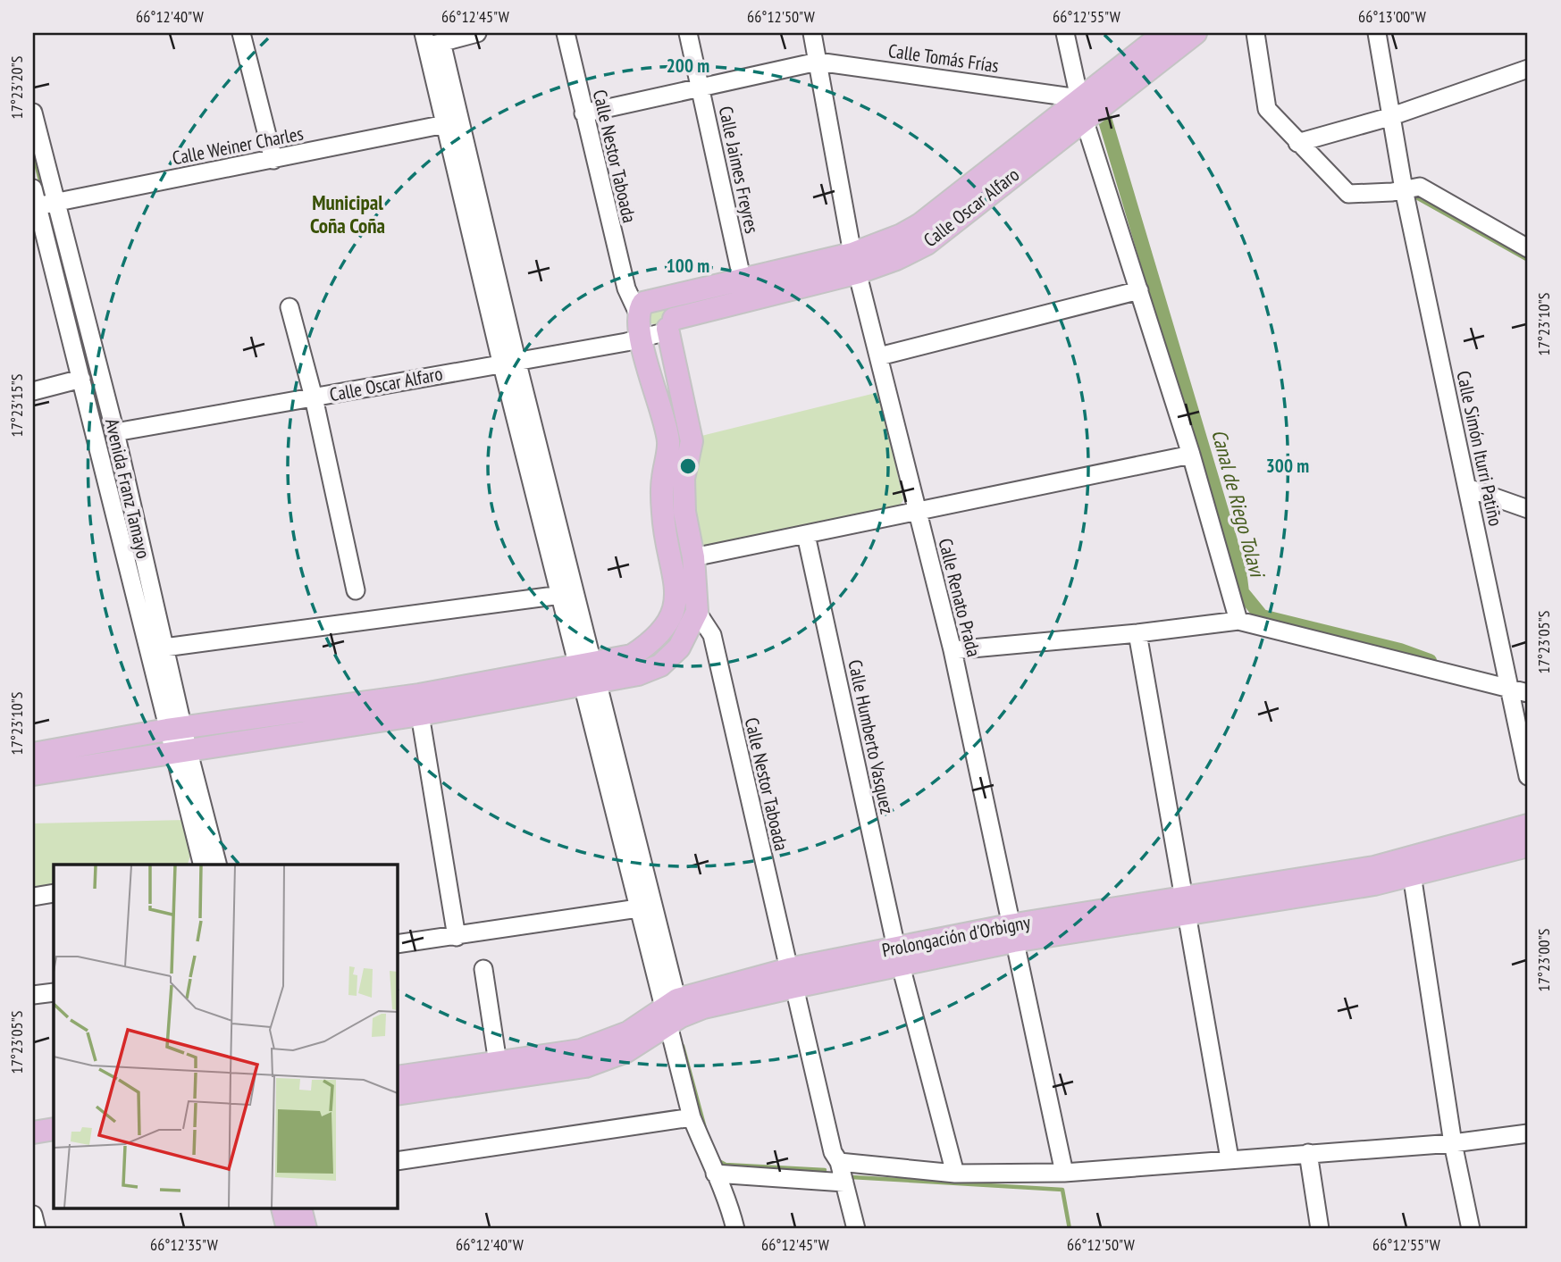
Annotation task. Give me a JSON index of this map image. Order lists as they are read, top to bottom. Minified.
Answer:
{"streets":{"main road":["Calle Oscar Alfaro","Prolongación d'Orbigny"],"street":["Calle Tomás Frías","Calle Weiner Charles","Calle Nestor Taboada","Calle Jaimes Freyres","Calle Simón Iturri Patiño","Avenida Franz Tamayo","Calle Renato Prada","Calle Humberto Vasquez"]},"crossings":[["Calle Tomás Frías","Calle Nestor Taboada"],["Calle Tomás Frías","Calle Jaimes Freyres"],["Calle Tomás Frías","Calle Oscar Alfaro"],["Calle Tomás Frías","Calle Renato Prada"],["Calle Weiner Charles","Avenida Franz Tamayo"],["Calle Nestor Taboada","Calle Oscar Alfaro"],["Calle Nestor Taboada","Prolongación d'Orbigny"],["Calle Jaimes Freyres","Calle Oscar Alfaro"],["Calle Oscar Alfaro","Avenida Franz Tamayo"],["Calle Oscar Alfaro","Calle Renato Prada"],["Calle Renato Prada","Prolongación d'Orbigny"],["Calle Humberto Vasquez","Prolongación d'Orbigny"]],"districts":["Municipal Coña Coña"],"water":["Canal de Riego Tolavi"],"coordinates":["66°12'40\"W","66°12'45\"W","66°12'50\"W","66°12'55\"W","66°13'00\"W","17°23'20\"S","17°23'10\"S","17°23'15\"S","17°23'05\"S","17°23'00\"S","66°12'35\"W"],"rings":["200 m","100 m","300 m"]}
